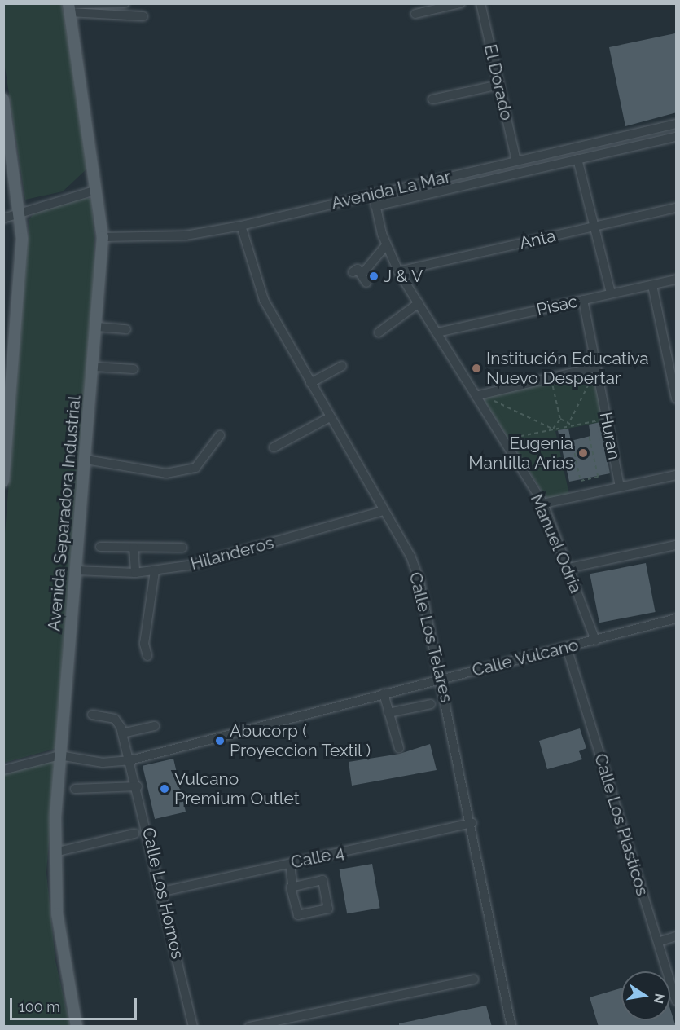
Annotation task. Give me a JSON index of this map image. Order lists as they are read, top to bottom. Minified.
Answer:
{"streets":{"main road":["Avenida Separadora Industrial"],"street":["El Dorado","Avenida La Mar","Anta","Pisac","Huran","Manuel Odría","Hilanderos","Calle Los Telares","Calle Vulcano","Calle Los Plasticos","Calle 4","Calle Los Hornos"]},"crossings":[["El Dorado","Avenida La Mar"],["Avenida La Mar","Avenida Separadora Industrial"],["Avenida La Mar","Manuel Odría"],["Avenida La Mar","Calle Los Telares"],["Anta","Manuel Odría"],["Pisac","Huran"],["Pisac","Manuel Odría"],["Avenida Separadora Industrial","Hilanderos"],["Avenida Separadora Industrial","Calle Vulcano"],["Manuel Odría","Calle Vulcano"],["Hilanderos","Calle Los Telares"],["Calle Los Telares","Calle Vulcano"],["Calle Los Telares","Calle 4"],["Calle Vulcano","Calle Los Plasticos"],["Calle Vulcano","Calle Los Hornos"],["Calle 4","Calle Los Hornos"]],"places":["J & V","Institución Educativa Nuevo Despertar","Eugenia Mantilla Arias","Abucorp ( Proyeccion Textil )","Vulcano Premium Outlet"],"scale_bar":"100 m","north":"right"}
